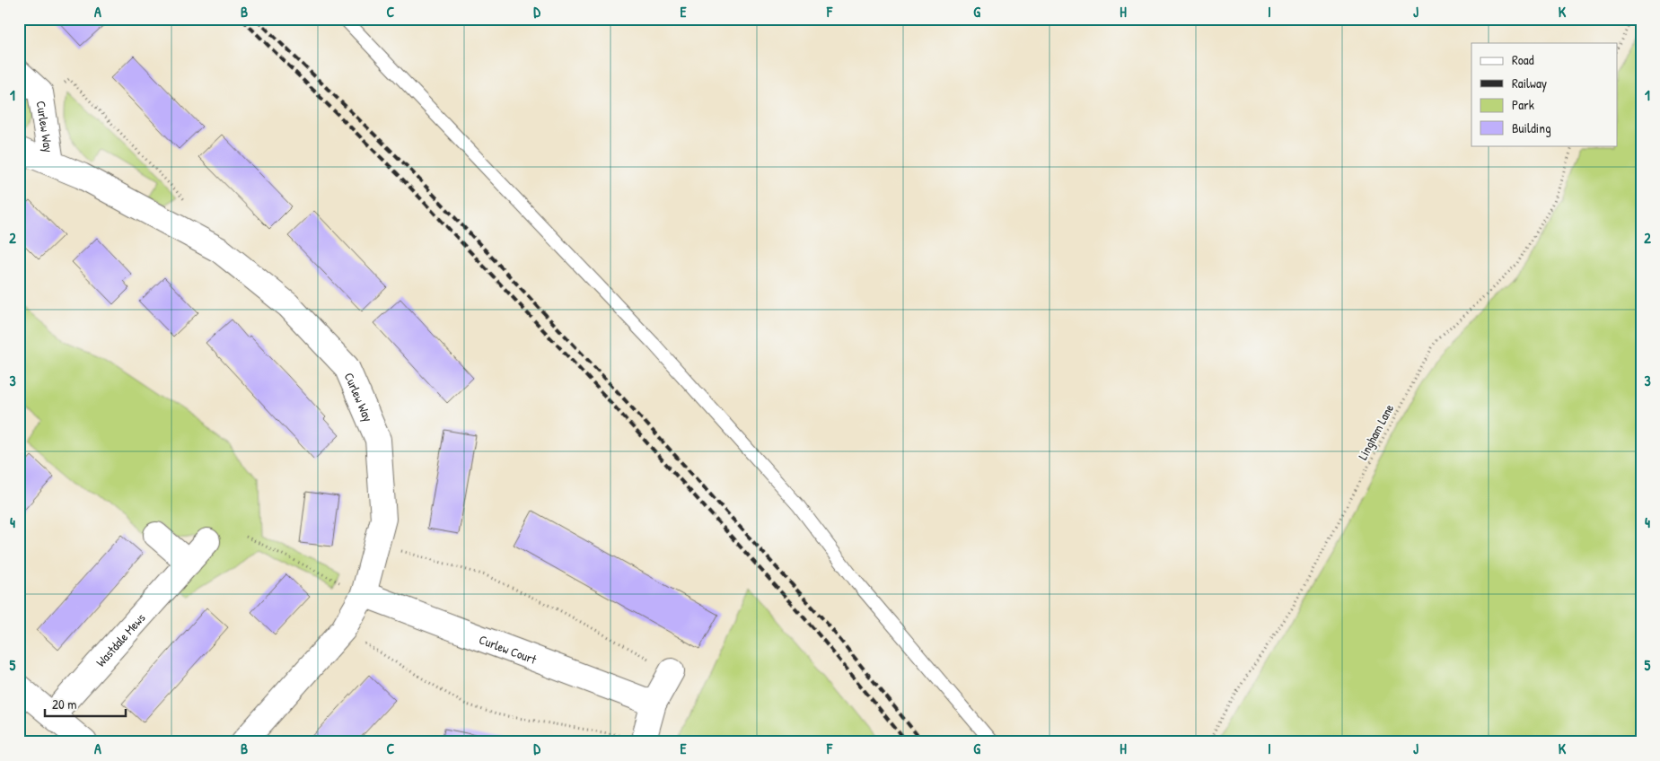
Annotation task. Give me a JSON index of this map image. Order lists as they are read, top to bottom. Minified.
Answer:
{"streets":{"street":["Curlew Way","Wastdale Mews","Curlew Court"],"path":["Lingham Lane"]},"crossings":[["Curlew Way","Curlew Court"]],"legend":["Road","Railway","Park","Building"],"scale_bar":"20 m","grid":{"columns":["A","B","C","D","E","F","G","H","I","J","K"],"rows":["1","2","3","4","5"]}}
